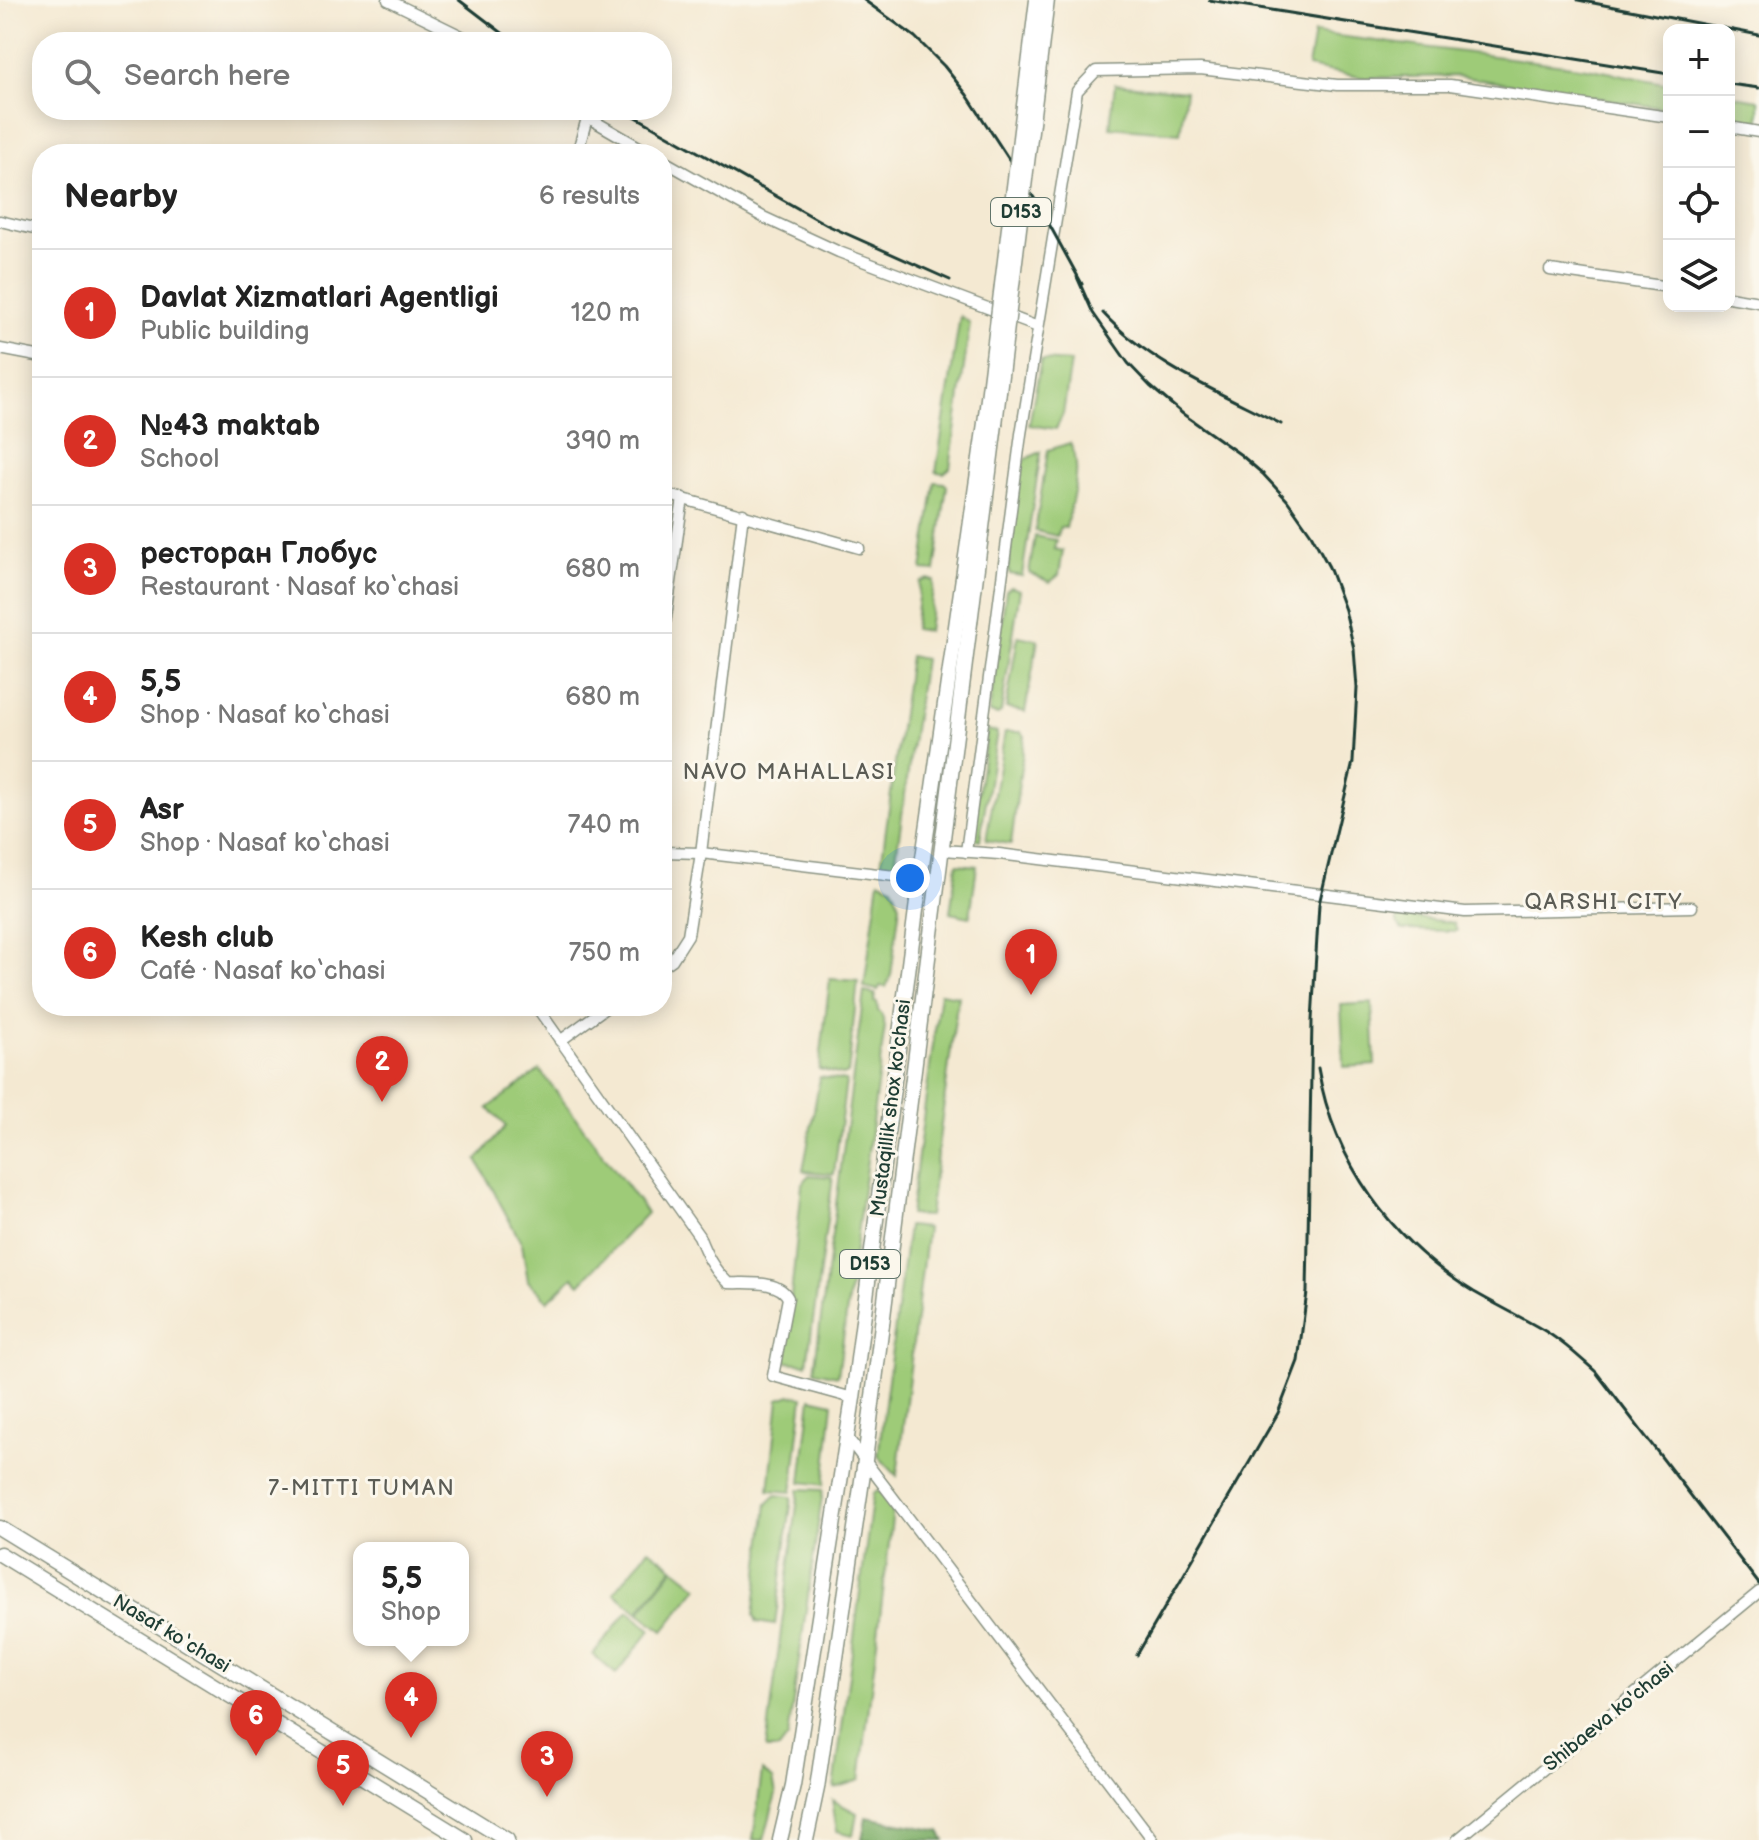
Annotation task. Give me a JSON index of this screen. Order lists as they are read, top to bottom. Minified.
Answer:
{"streets":{"main road":["D153","Mustaqillik shox ko'chasi","Nasaf ko‘chasi"],"street":["Shibaeva ko'chasi"]},"crossings":[["D153","Mustaqillik shox ko'chasi"]],"districts":["NAVO MAHALLASI","QARSHI CITY","7-MITTI TUMAN"],"page":{"map_buttons":["+","−"],"search":"Search here","heading":["Nearby","6 results"],"list":[{"mark":"1","name":"Davlat Xizmatlari Agentligi","note":"Public building","value":"120 m"},{"mark":"2","name":"№43 maktab","note":"School","value":"390 m"},{"mark":"3","name":"ресторан Глобус","note":"Restaurant · Nasaf ko‘chasi","value":"680 m"},{"mark":"4","name":"5,5","note":"Shop · Nasaf ko‘chasi","value":"680 m"},{"mark":"5","name":"Asr","note":"Shop · Nasaf ko‘chasi","value":"740 m"},{"mark":"6","name":"Kesh club","note":"Café · Nasaf ko‘chasi","value":"750 m"}],"pins":["1","2","4","6","3","5"],"popup":["5,5","Shop"]}}
